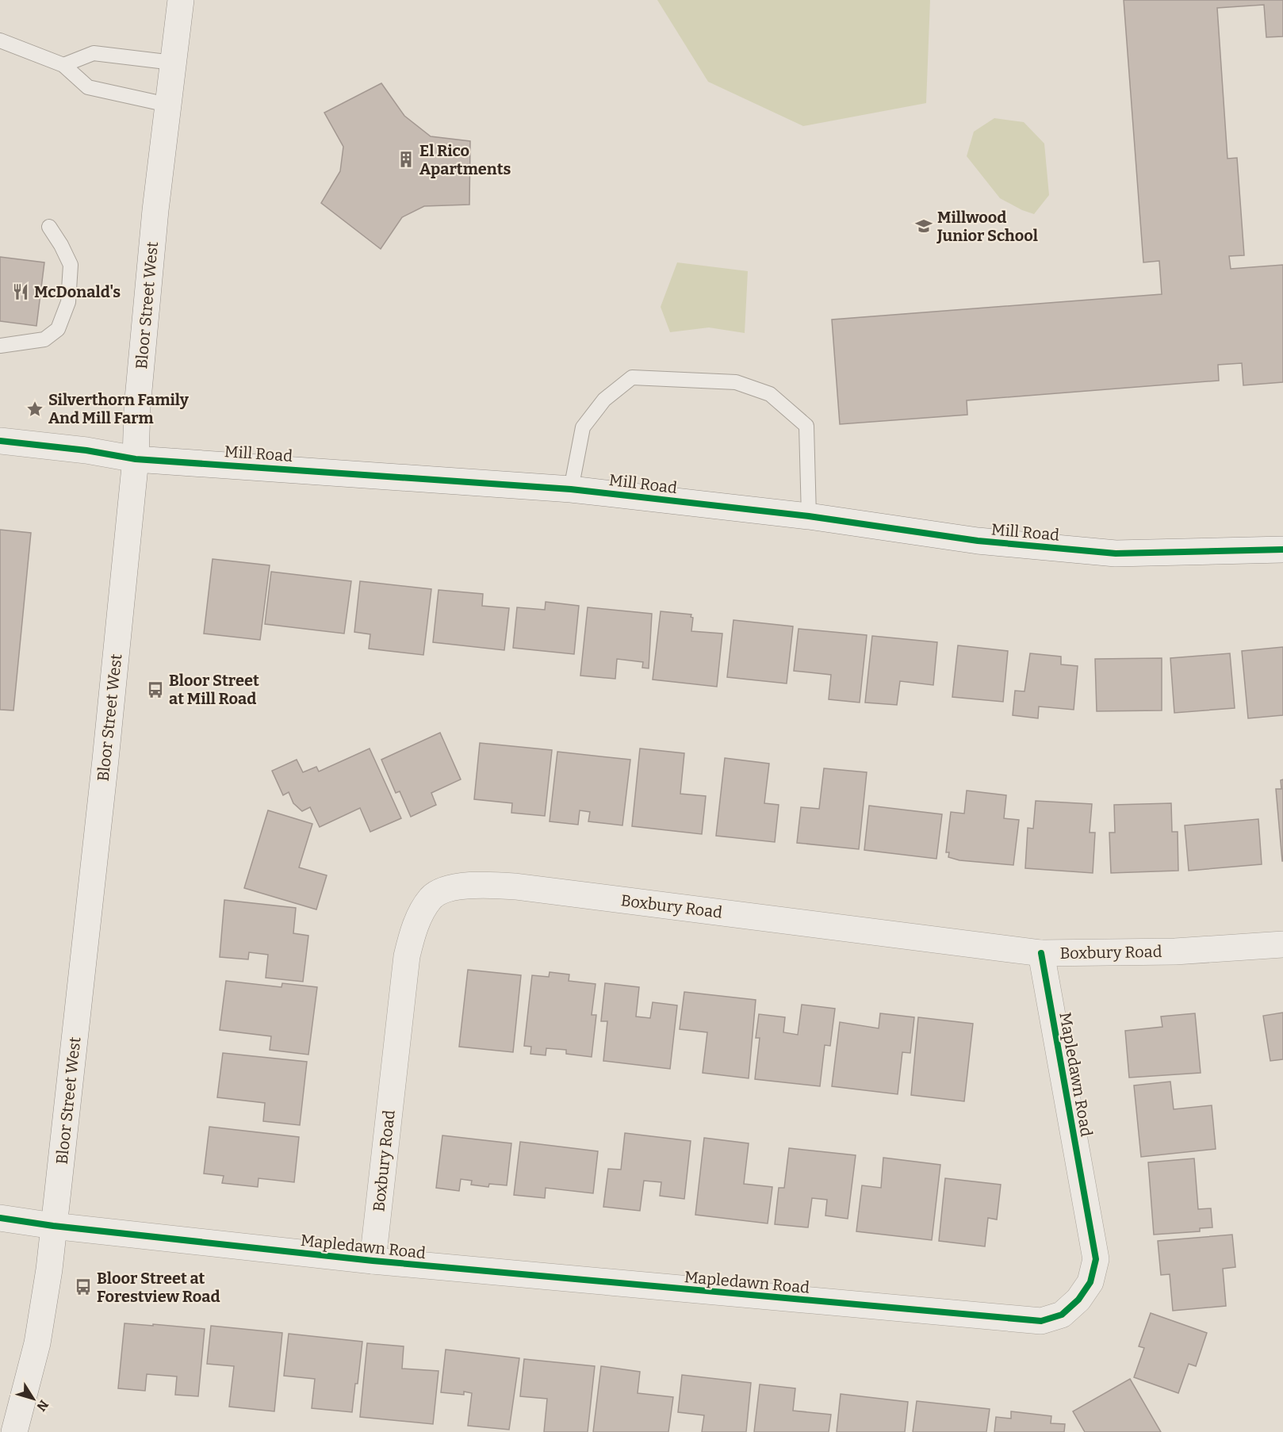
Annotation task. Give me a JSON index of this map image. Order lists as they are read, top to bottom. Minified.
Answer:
{"streets":{"street":["Bloor Street West","Mill Road","Boxbury Road","Mapledawn Road"]},"crossings":[["Bloor Street West","Mill Road"],["Bloor Street West","Mapledawn Road"],["Boxbury Road","Mapledawn Road"]],"places":{"building":["El Rico Apartments"],"school or university":["Millwood Junior School"],"restaurant":["McDonald's"],"place":["Silverthorn Family And Mill Farm"],"bus stop":["Bloor Street at Mill Road","Bloor Street at Forestview Road"]},"north":"bottom right"}
